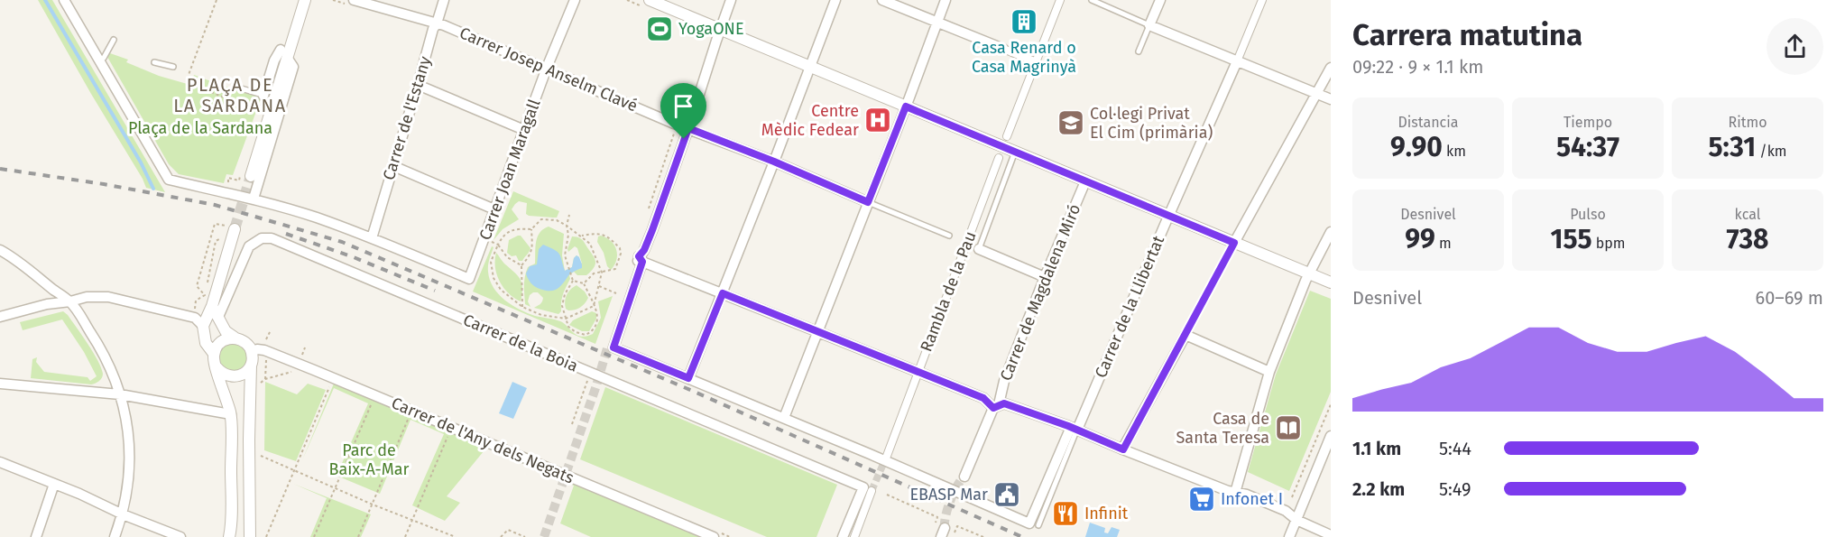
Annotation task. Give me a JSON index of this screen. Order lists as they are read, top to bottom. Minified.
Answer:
{"streets":{"street":["Carrer Josep Anselm Clavé","Carrer de l'Estany","Carrer Joan Maragall","Rambla de la Pau","Carrer de Magdalena Miró","Carrer de la Llibertat","Carrer de la Boia","Carrer de l'Any dels Negats"]},"crossings":[["Carrer Josep Anselm Clavé","Carrer de l'Estany"],["Carrer Josep Anselm Clavé","Carrer Joan Maragall"],["Carrer de l'Estany","Carrer Joan Maragall"]],"districts":["PLAÇA DE LA SARDANA"],"parks":["Plaça de la Sardana","Parc de Baix-A-Mar"],"places":{"building":["Casa Renard o Casa Magrinyà"],"sports":["YogaONE"],"hospital":["Centre Mèdic Fedear"],"school or university":["Col·legi Privat El Cim (primària)"],"library":["Casa de Santa Teresa"],"public building":["EBASP Mar"],"supermarket":["Infonet I"],"restaurant":["Infinit"]},"page":{"heading":["Carrera matutina","09:22 · 9 × 1.1 km"],"stats":[["Distancia","9.90 km"],["Tiempo","54:37"],["Ritmo","5:31 /km"],["Desnivel","99 m"],["Pulso","155 bpm"],["kcal","738"]],"chart":["Desnivel","60–69 m"],"list":[{"name":"1.1 km","note":"5:44"},{"name":"2.2 km","note":"5:49"}]}}
